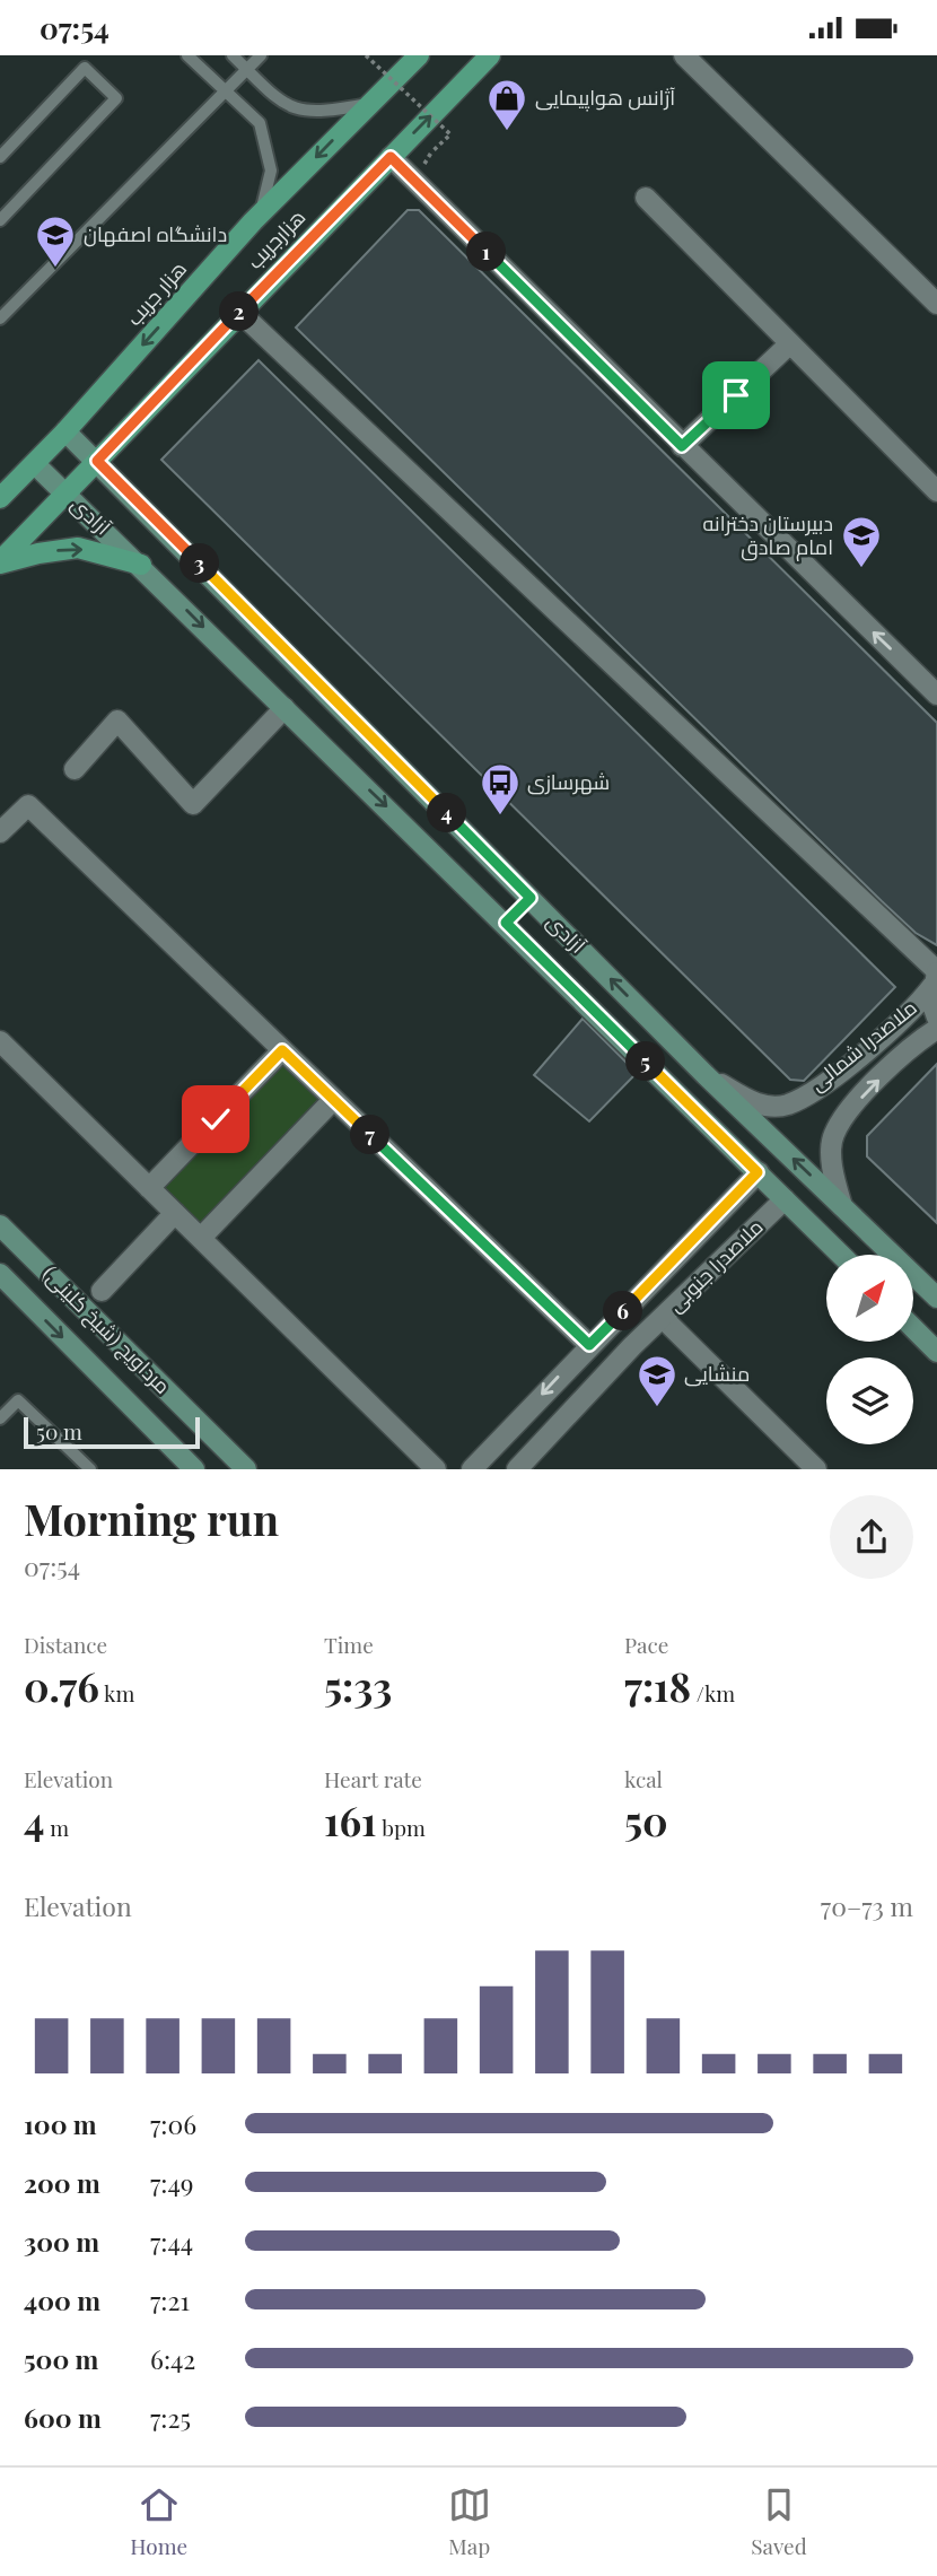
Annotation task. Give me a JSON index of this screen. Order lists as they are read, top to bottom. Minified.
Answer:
{"streets":{"main road":["هزارجریب","هزار جریب","آزادی","مرداویج (شیخ کلینی)"],"street":["ملاصدرا شمالی","ملاصدرا جنوبی"]},"crossings":[["هزارجریب","آزادی"],["هزار جریب","آزادی"],["آزادی","ملاصدرا شمالی"],["آزادی","ملاصدرا جنوبی"]],"one_way":["هزار جریب","ملاصدرا شمالی"],"places":{"shop":["آژانس هواپیمایی"],"school or university":["دانشگاه اصفهان","دبیرستان دخترانه امام صادق","منشایی"],"bus stop":["شهرسازی"]},"scale_bar":"50 m","north":"top right","page":{"status":"07:54","pins":["1","2","3","4","5","7","6"],"scale":"50 m","heading":["Morning run","07:54"],"stats":[["Distance","0.76 km"],["Time","5:33"],["Pace","7:18 /km"],["Elevation","4 m"],["Heart rate","161 bpm"],["kcal","50"]],"chart":["Elevation","70–73 m"],"list":[{"name":"100 m","note":"7:06"},{"name":"200 m","note":"7:49"},{"name":"300 m","note":"7:44"},{"name":"400 m","note":"7:21"},{"name":"500 m","note":"6:42"},{"name":"600 m","note":"7:25"}],"tabs":["Home","Map","Saved"]}}
